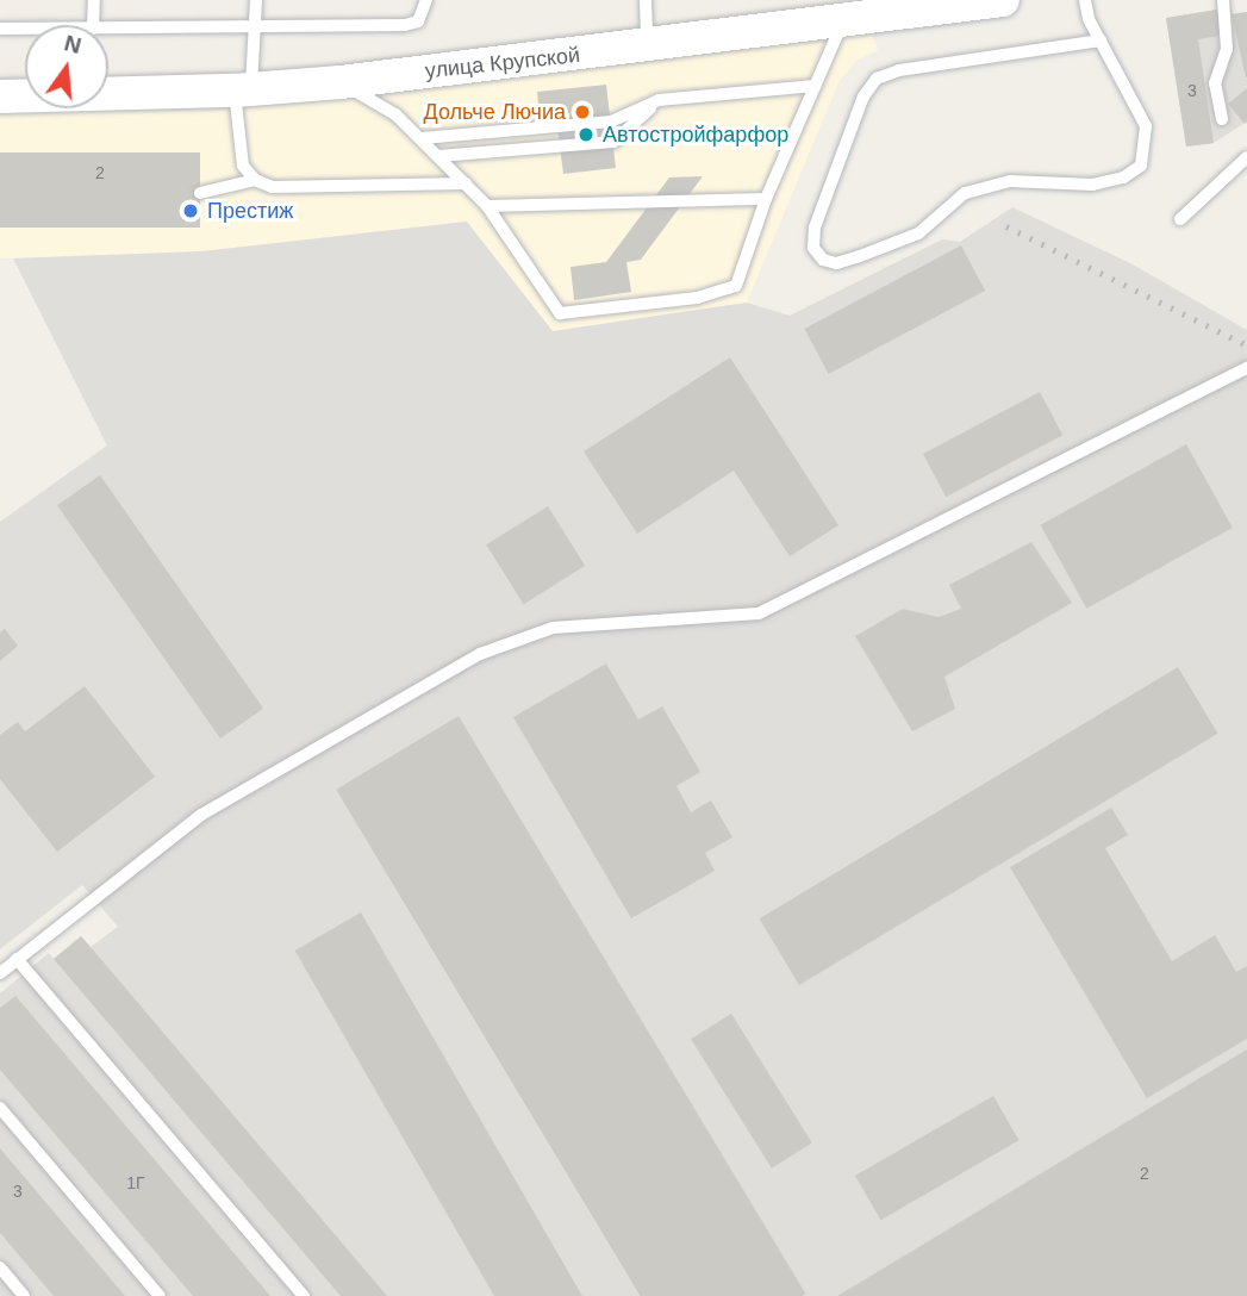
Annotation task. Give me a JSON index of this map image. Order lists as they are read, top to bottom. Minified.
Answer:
{"streets":{"street":["улица Крупской"]},"places":["Дольче Лючиа","Автостройфарфор","Престиж"],"house_numbers":["3","2","2","1Г","3"],"north":"top"}
